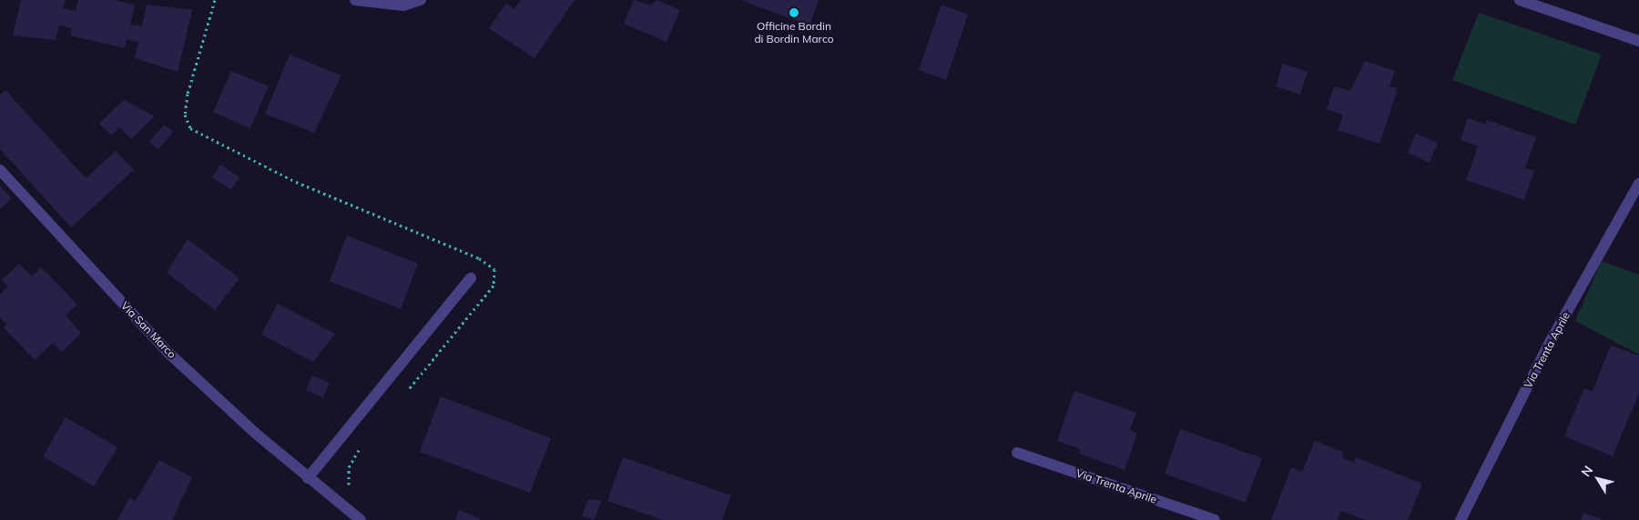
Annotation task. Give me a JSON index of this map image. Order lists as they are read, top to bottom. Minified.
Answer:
{"streets":{"street":["Via San Marco","Via Trenta Aprile"]},"places":["Officine Bordin di Bordin Marco"],"north":"top left"}
